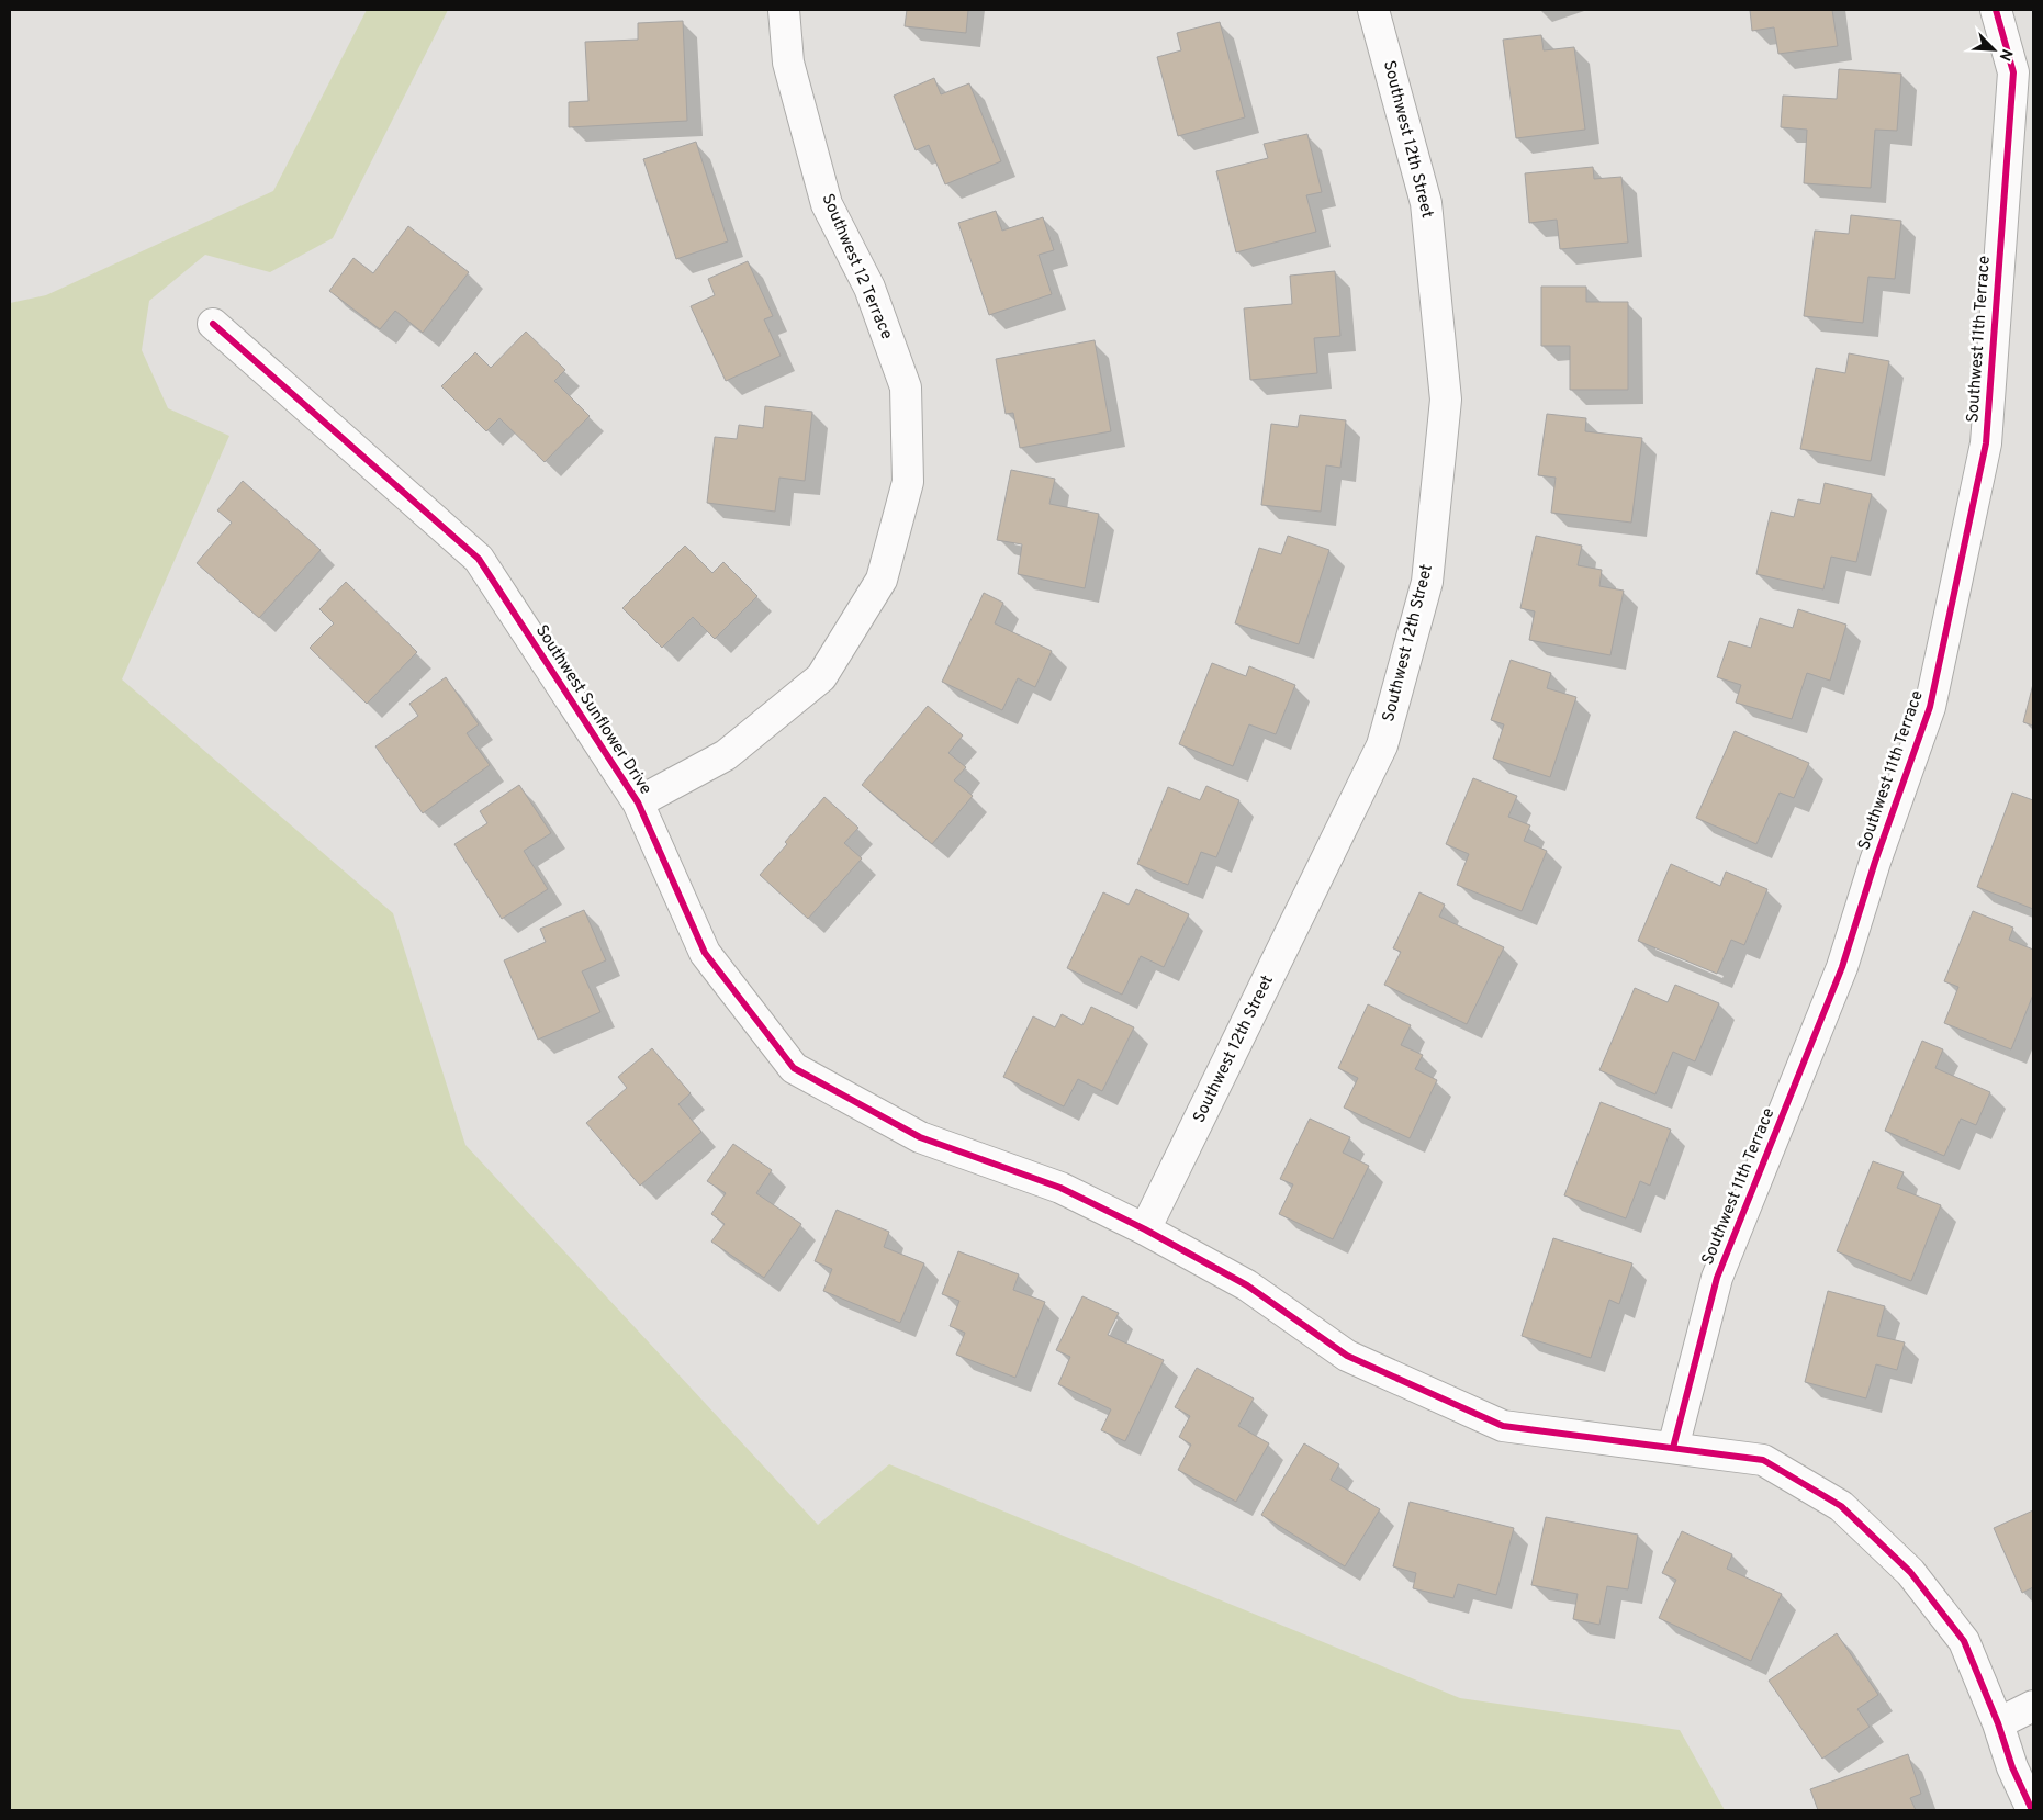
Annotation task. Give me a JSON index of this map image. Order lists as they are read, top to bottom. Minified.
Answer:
{"streets":{"street":["Southwest 12th Street","Southwest 12 Terrace","Southwest 11th Terrace","Southwest Sunflower Drive"]},"crossings":[["Southwest 12th Street","Southwest Sunflower Drive"],["Southwest 12 Terrace","Southwest Sunflower Drive"],["Southwest 11th Terrace","Southwest Sunflower Drive"]],"north":"bottom right"}
